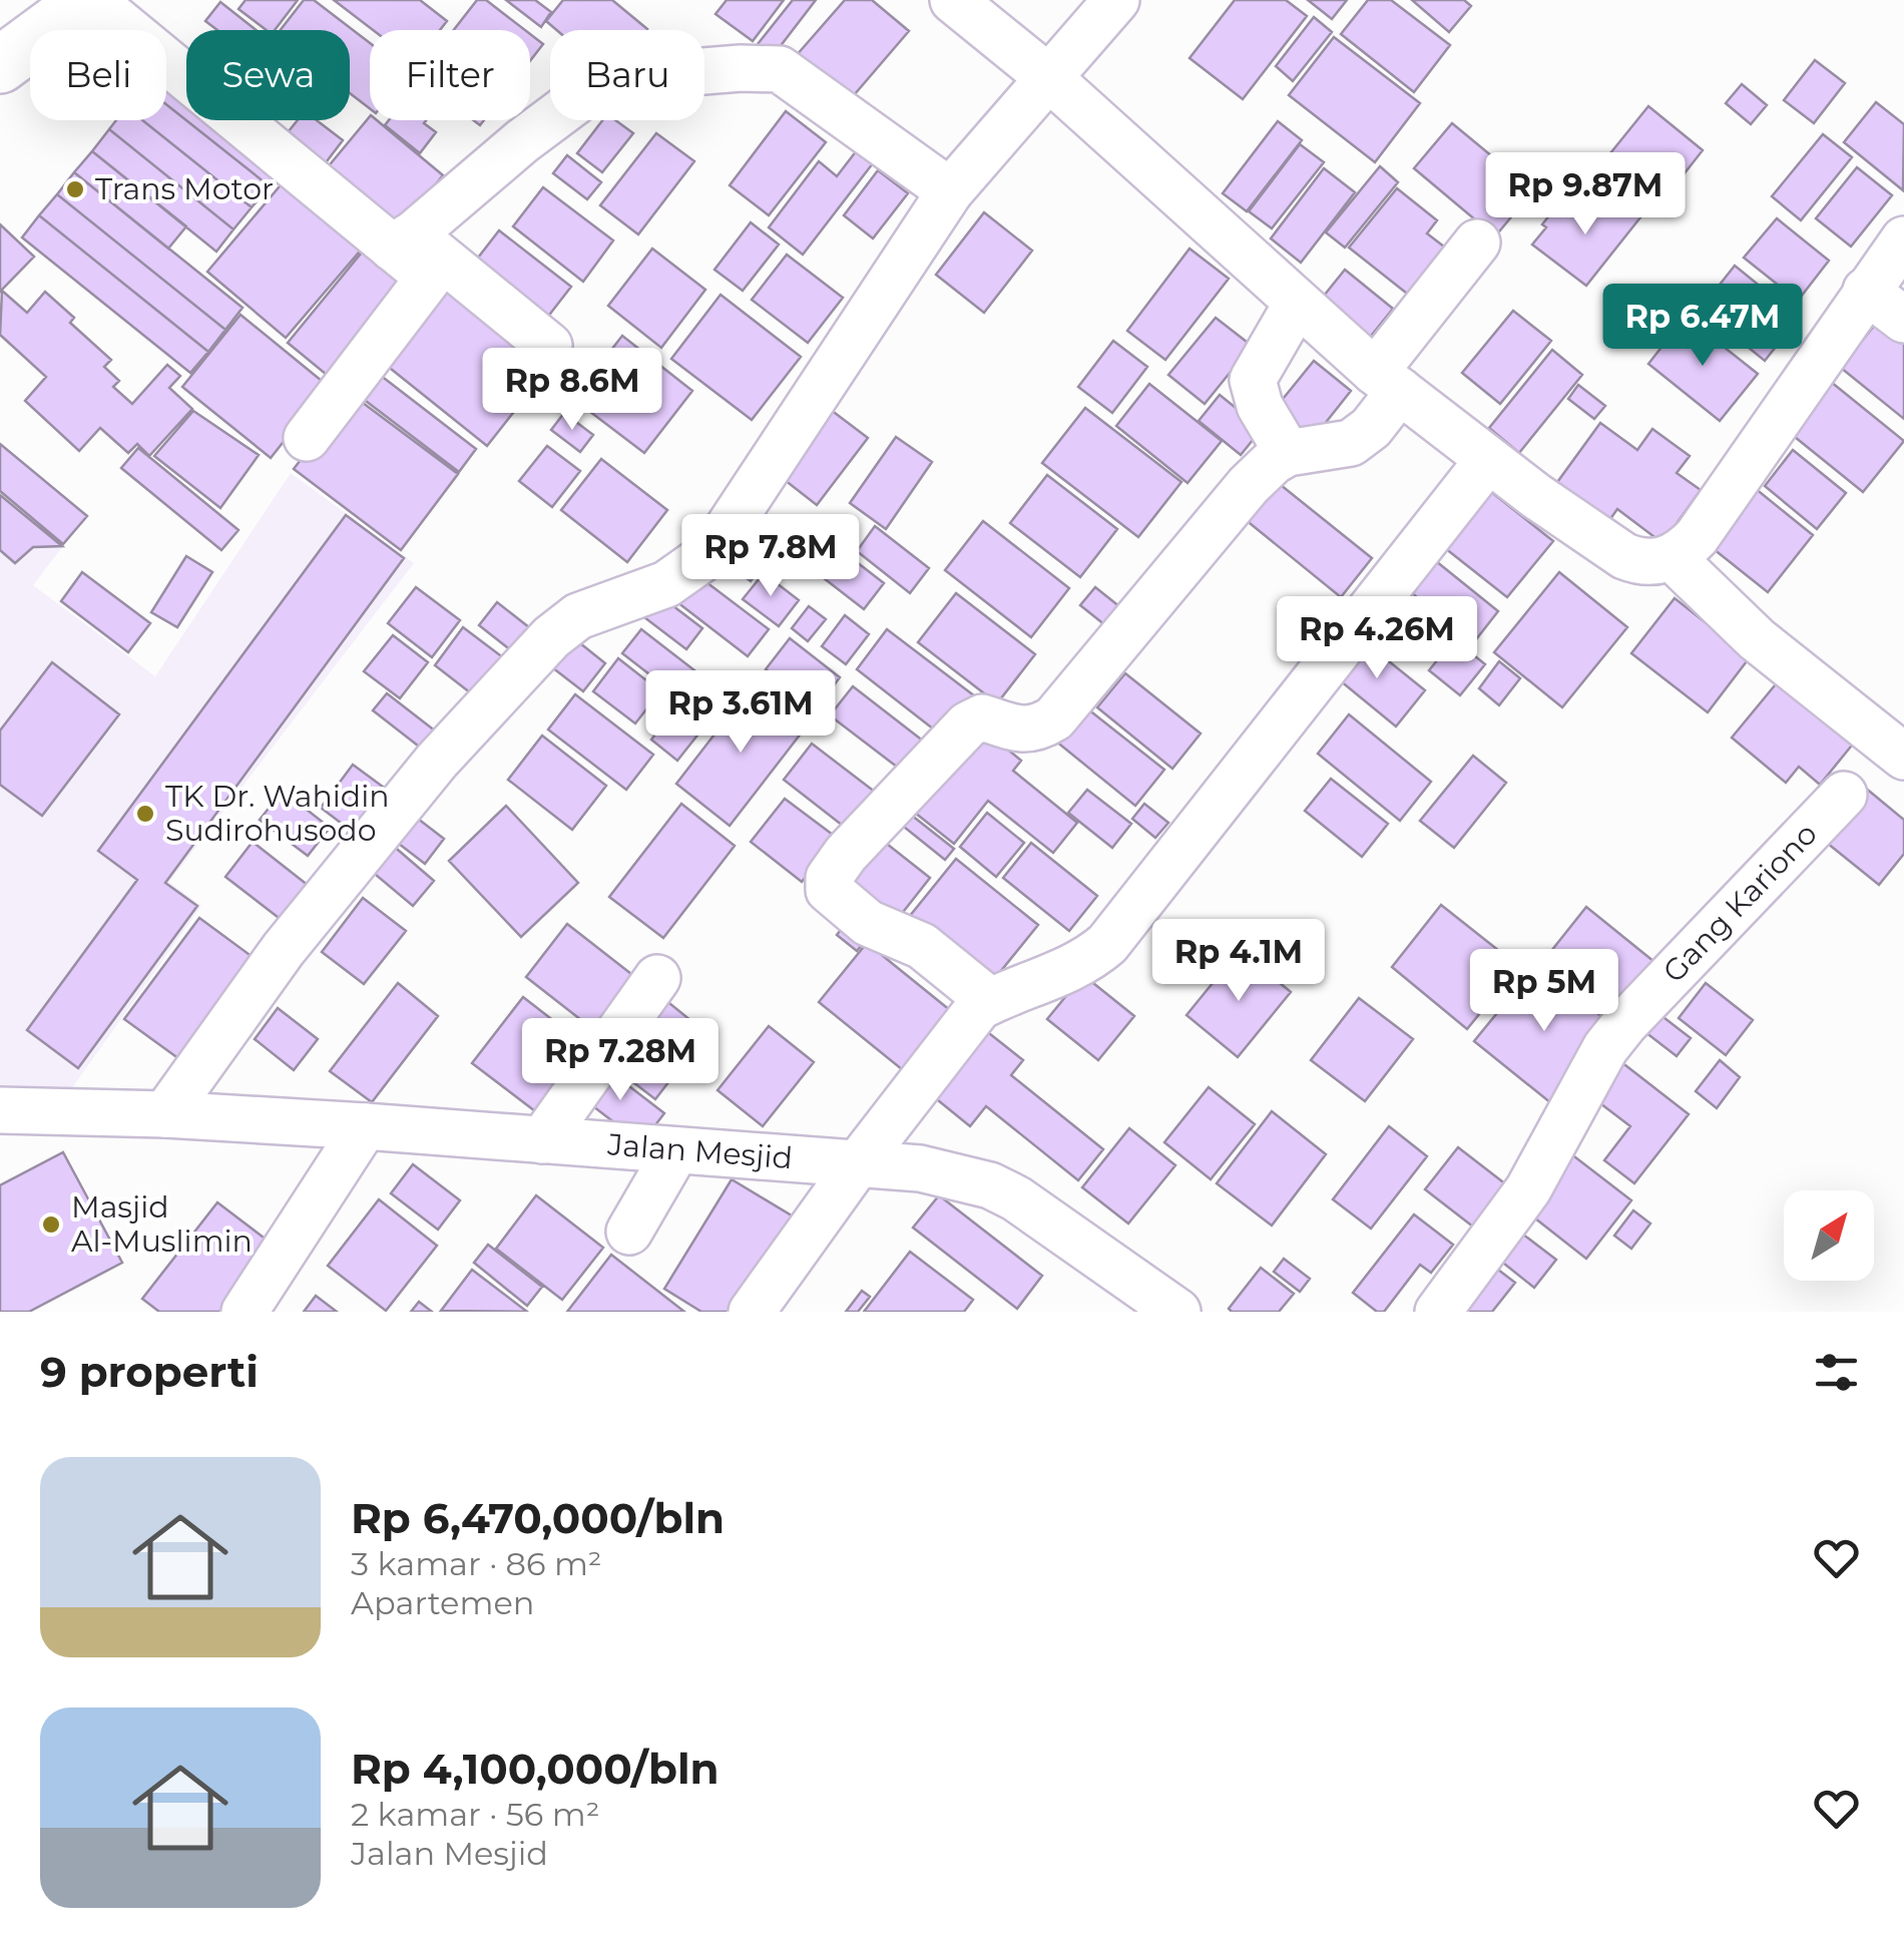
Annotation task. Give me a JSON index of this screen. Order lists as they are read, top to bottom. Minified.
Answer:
{"streets":{"street":["Gang Kariono","Jalan Mesjid"]},"places":["Trans Motor","TK Dr. Wahidin Sudirohusodo","Masjid Al-Muslimin"],"north":"top right","page":{"chip":["Beli","Sewa","Filter","Baru"],"price":["Rp 9.87M","Rp 6.47M","Rp 8.6M","Rp 7.8M","Rp 4.26M","Rp 3.61M","Rp 4.1M","Rp 5M","Rp 7.28M"],"heading":"9 properti","list":[{"name":"Rp 6,470,000/bln","note":"3 kamar · 86 m² · Apartemen"},{"name":"Rp 4,100,000/bln","note":"2 kamar · 56 m² · Jalan Mesjid"}]}}
